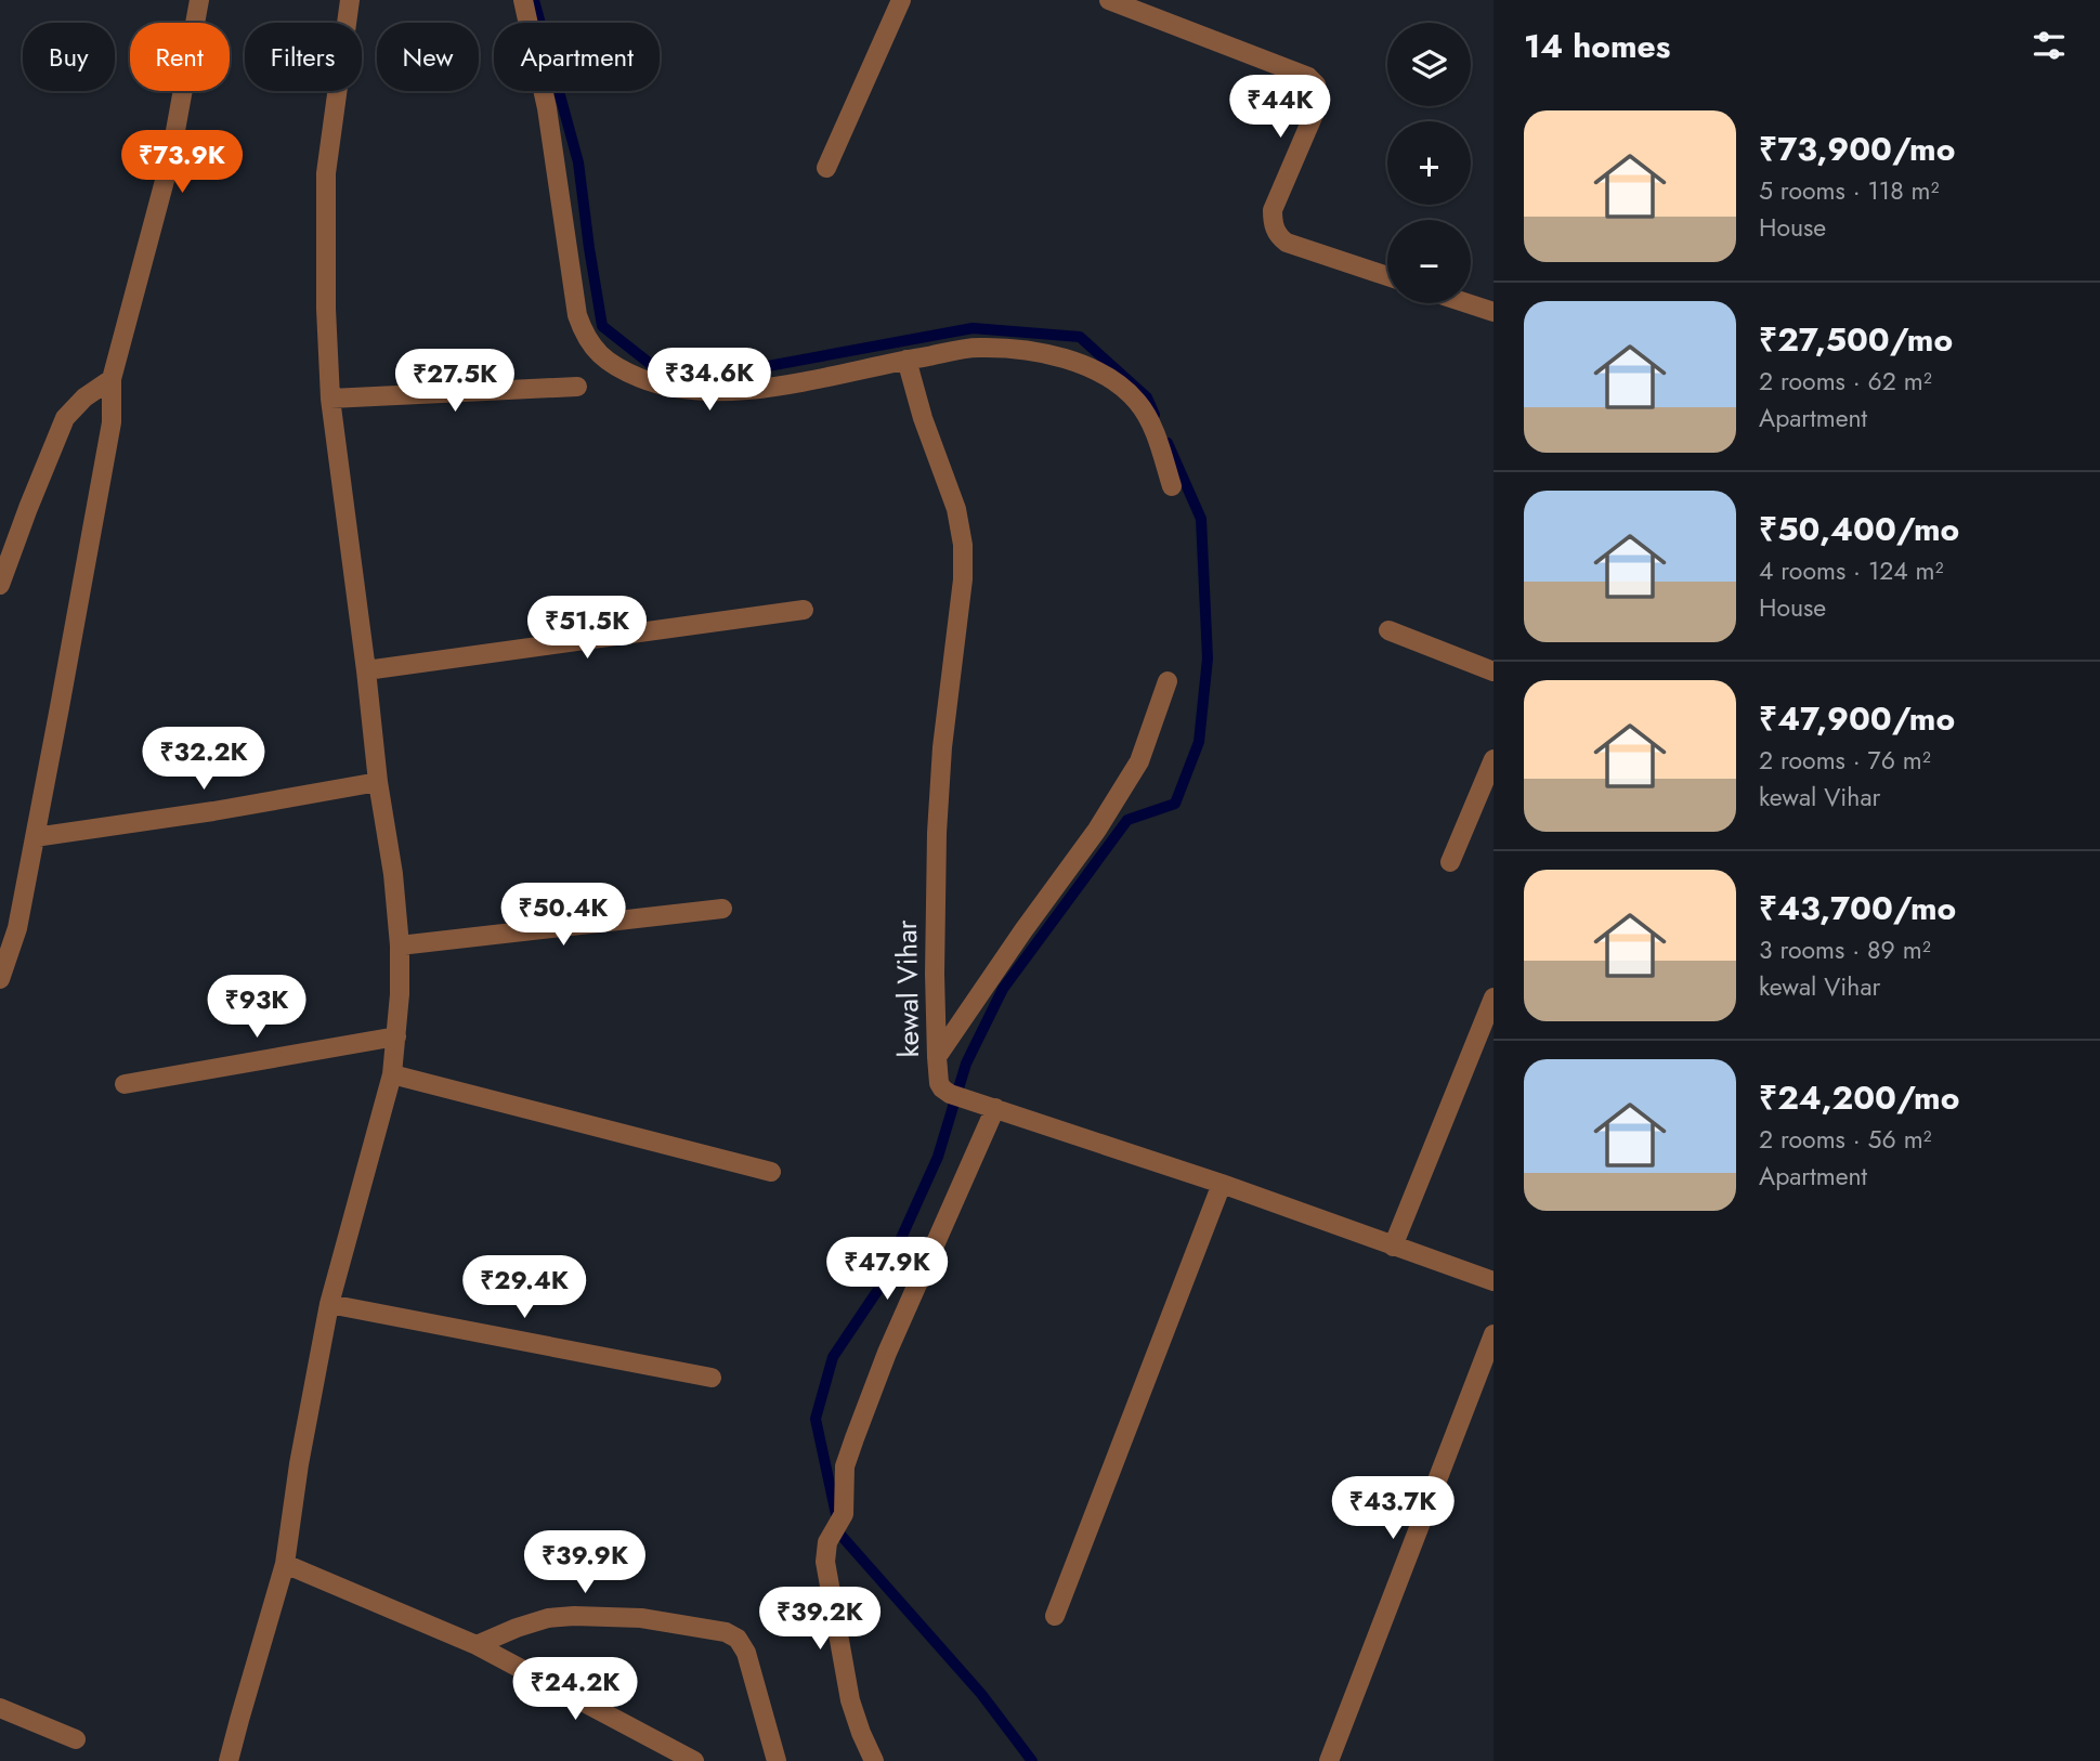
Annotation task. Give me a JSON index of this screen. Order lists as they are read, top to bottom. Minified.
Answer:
{"streets":{"street":["kewal Vihar"]},"page":{"heading":"14 homes","map_buttons":["+","−"],"chip":["Buy","Rent","Filters","New","Apartment"],"price":["₹44K","₹73.9K","₹34.6K","₹27.5K","₹51.5K","₹32.2K","₹50.4K","₹93K","₹47.9K","₹29.4K","₹43.7K","₹39.9K","₹39.2K","₹24.2K"],"list":[{"name":"₹73,900/mo","note":"5 rooms · 118 m² · House"},{"name":"₹27,500/mo","note":"2 rooms · 62 m² · Apartment"},{"name":"₹50,400/mo","note":"4 rooms · 124 m² · House"},{"name":"₹47,900/mo","note":"2 rooms · 76 m² · kewal Vihar"},{"name":"₹43,700/mo","note":"3 rooms · 89 m² · kewal Vihar"},{"name":"₹24,200/mo","note":"2 rooms · 56 m² · Apartment"}]}}
